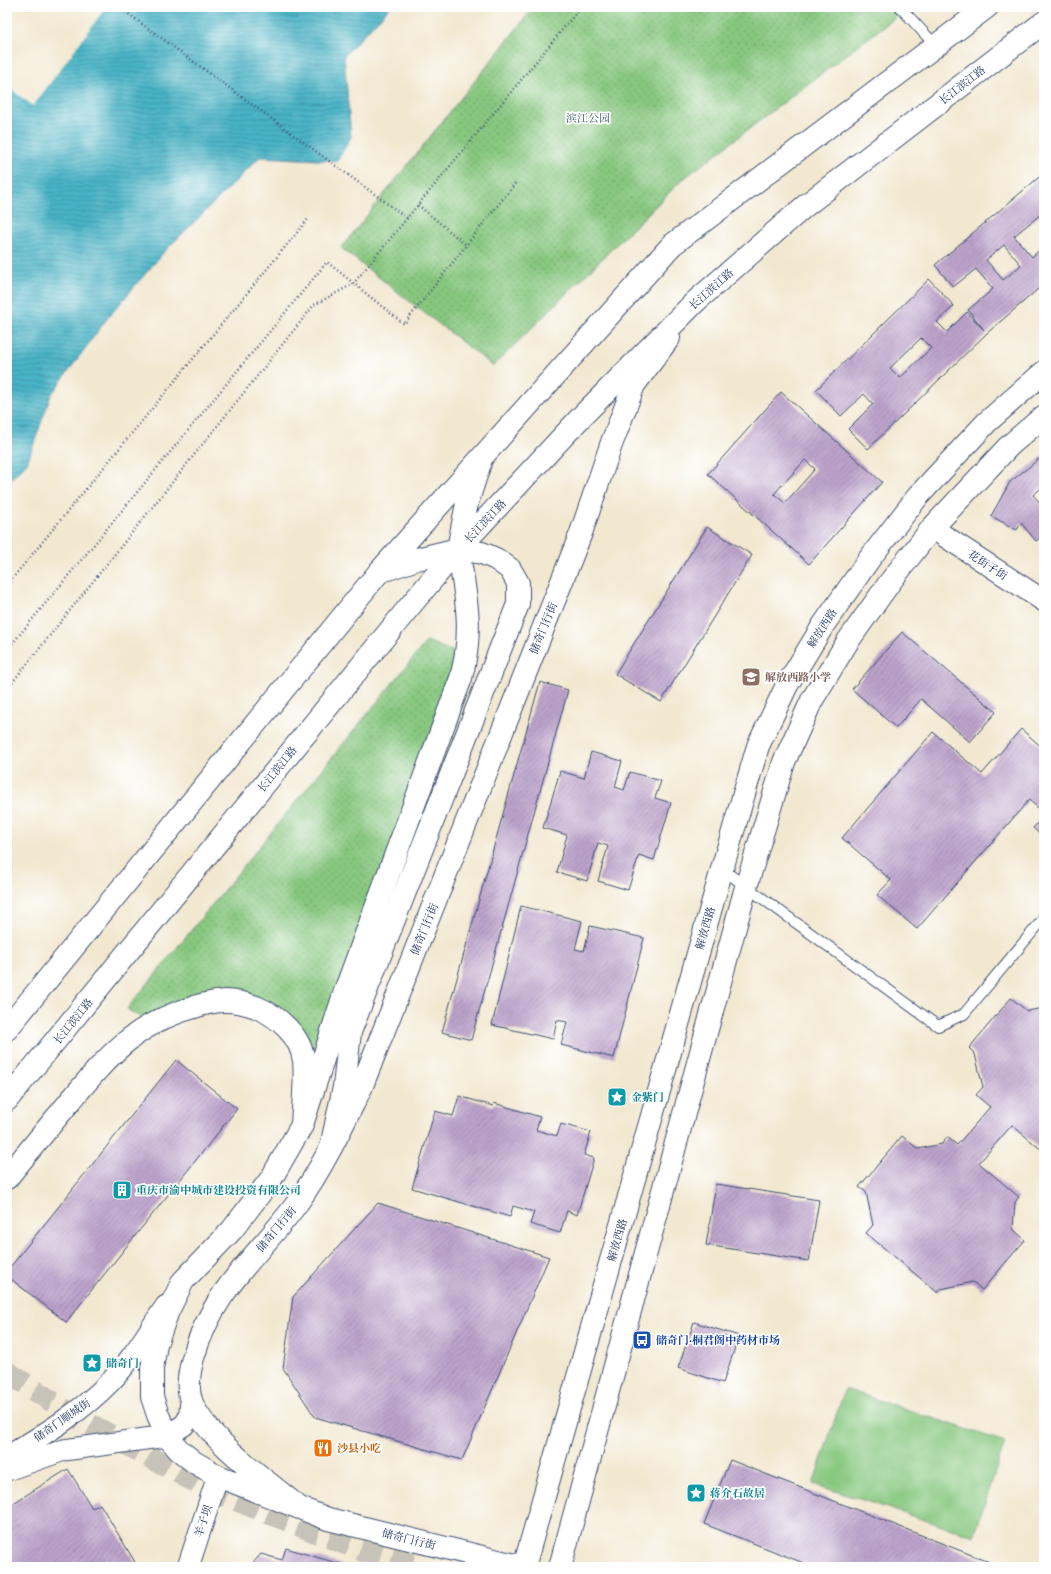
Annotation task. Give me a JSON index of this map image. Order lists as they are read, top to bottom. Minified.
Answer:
{"streets":{"main road":["长江滨江路","储奇门行街","解放西路"],"street":["花街子街","储奇门顺城街","羊子坝"]},"crossings":[["长江滨江路","储奇门行街"],["储奇门行街","解放西路"],["储奇门行街","储奇门顺城街"],["储奇门行街","羊子坝"]],"parks":["滨江公园"],"places":{"school or university":["解放西路小学"],"place":["金紫门","储奇门","蒋介石故居"],"building":["重庆市渝中城市建设投资有限公司"],"bus stop":["储奇门‧桐君阁中药材市场"],"restaurant":["沙县小吃"]}}
